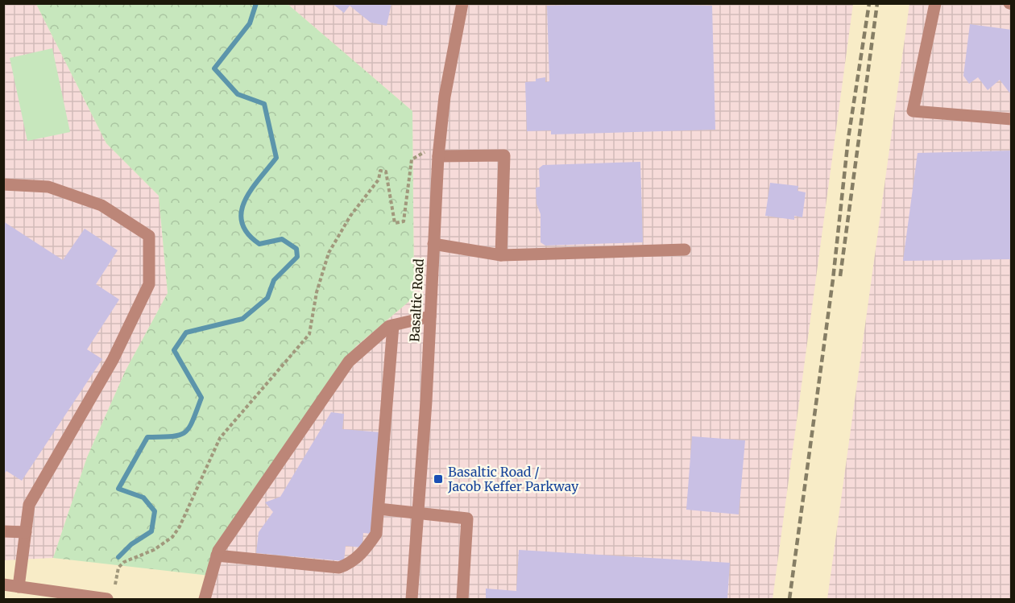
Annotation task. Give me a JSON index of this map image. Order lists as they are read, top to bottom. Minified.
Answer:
{"streets":{"street":["Basaltic Road"]},"places":{"transit":["Basaltic Road / Jacob Keffer Parkway"]}}
